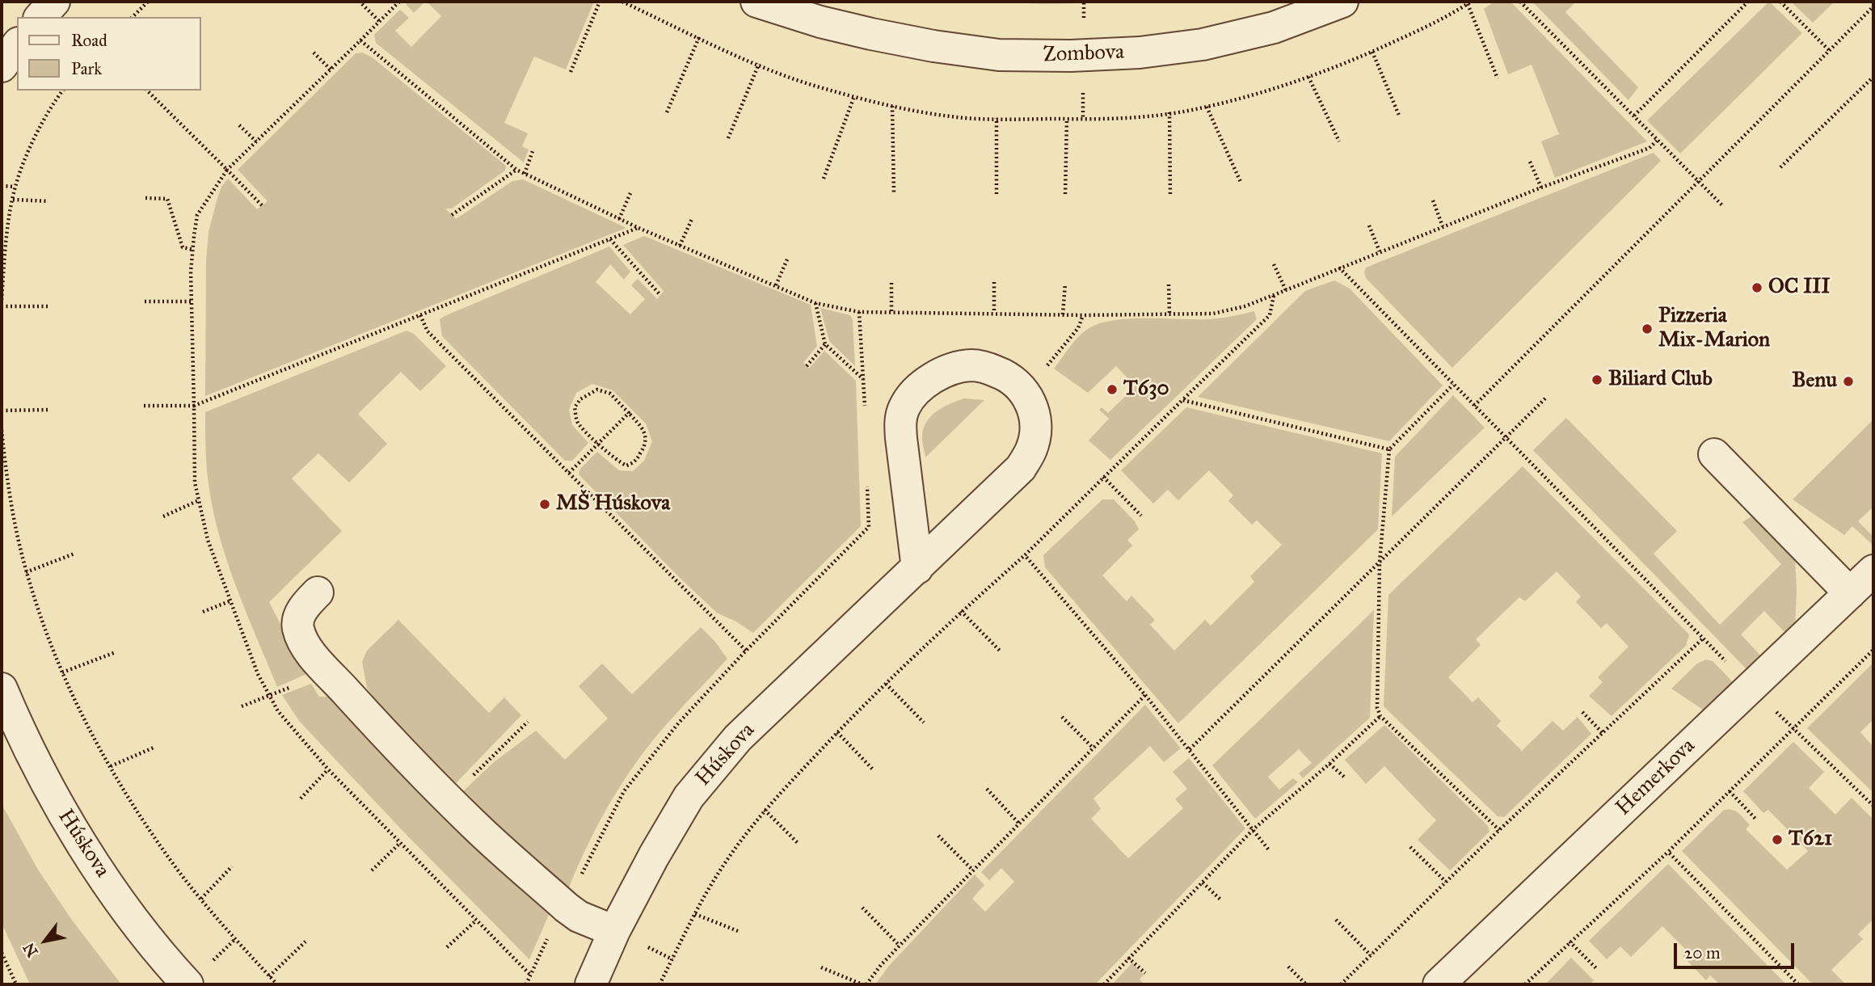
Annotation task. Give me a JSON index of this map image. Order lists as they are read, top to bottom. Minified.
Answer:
{"streets":{"street":["Zombova","Húskova","Hemerkova"]},"places":["OC III","Pizzeria Mix-Marion","Biliard Club","Benu","T630","MŠ Húskova","T621"],"legend":["Road","Park"],"scale_bar":"20 m","north":"bottom left"}
